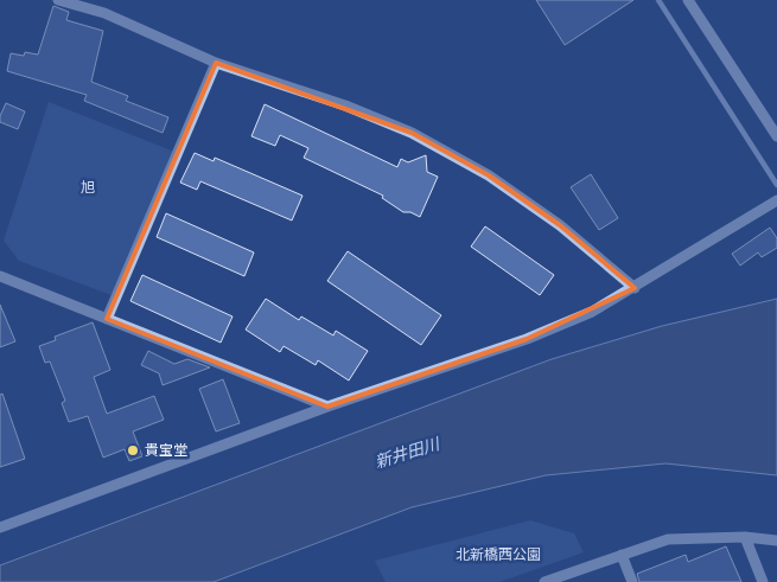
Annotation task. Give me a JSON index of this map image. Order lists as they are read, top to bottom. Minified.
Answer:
{"water":["新井田川"],"parks":["旭","北新橋西公園"],"places":["貴宝堂"]}
